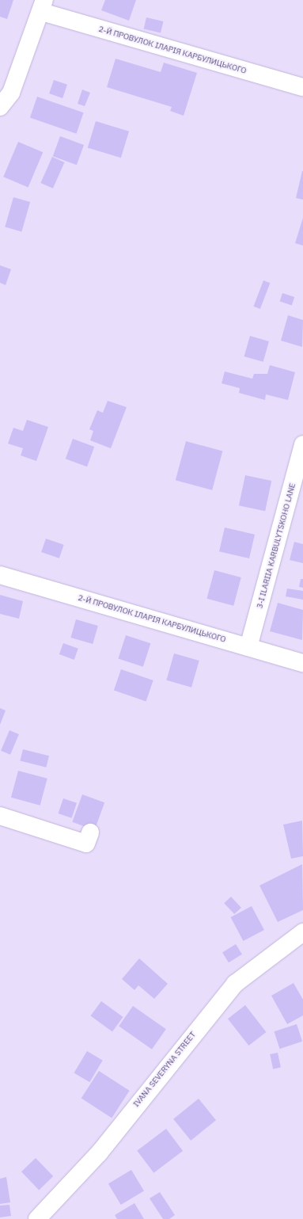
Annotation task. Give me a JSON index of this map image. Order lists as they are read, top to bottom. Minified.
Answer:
{"streets":{"street":["2-Й ПРОВУЛОК ІЛАРІЯ КАРБУЛИЦЬКОГО","3-I ILARIIA KARBULYTSKOHO LANE","IVANA SEVERYNA STREET"]},"crossings":[["2-Й ПРОВУЛОК ІЛАРІЯ КАРБУЛИЦЬКОГО","3-I ILARIIA KARBULYTSKOHO LANE"]]}
